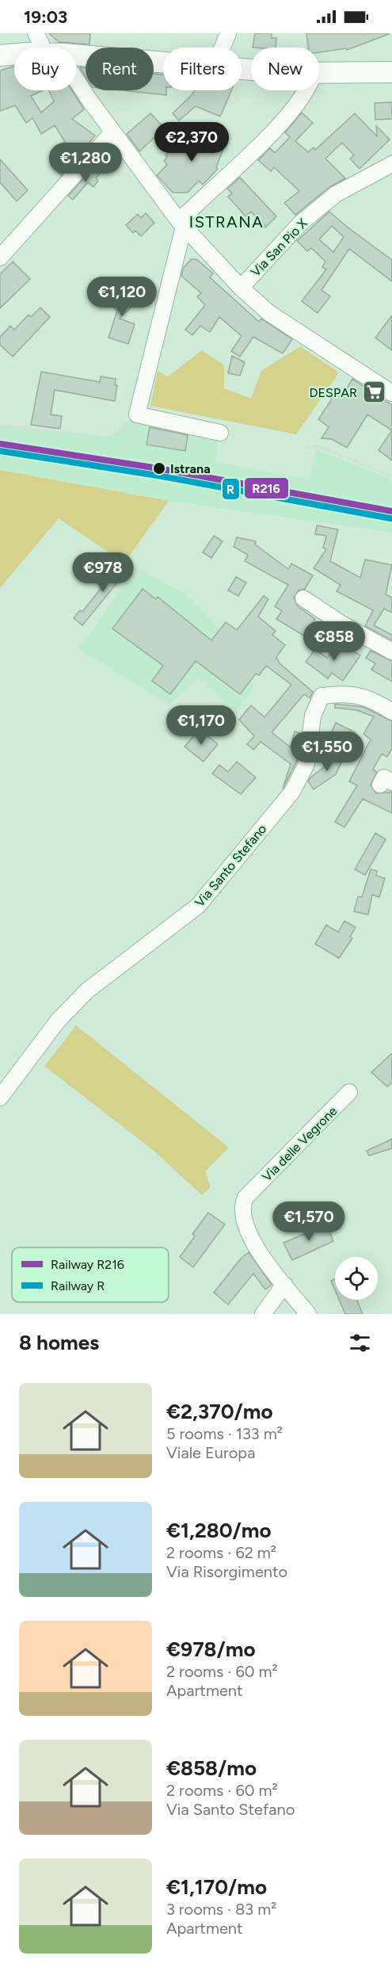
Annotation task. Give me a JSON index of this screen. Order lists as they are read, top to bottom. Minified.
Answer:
{"streets":{"street":["Via San Pio X","Via Santo Stefano","Via delle Vegrone"]},"districts":["ISTRANA"],"places":{"supermarket":["DESPAR"],"other":["Istrana"]},"lines":["rail line R216","rail line R"],"legend":["Railway R216","Railway R"],"page":{"status":"19:03","chip":["Buy","Rent","Filters","New"],"price":["€2,370","€1,280","€1,120","€978","€858","€1,170","€1,550","€1,570"],"heading":"8 homes","list":[{"name":"€2,370/mo","note":"5 rooms · 133 m² · Viale Europa"},{"name":"€1,280/mo","note":"2 rooms · 62 m² · Via Risorgimento"},{"name":"€978/mo","note":"2 rooms · 60 m² · Apartment"},{"name":"€858/mo","note":"2 rooms · 60 m² · Via Santo Stefano"},{"name":"€1,170/mo","note":"3 rooms · 83 m² · Apartment"}]}}
